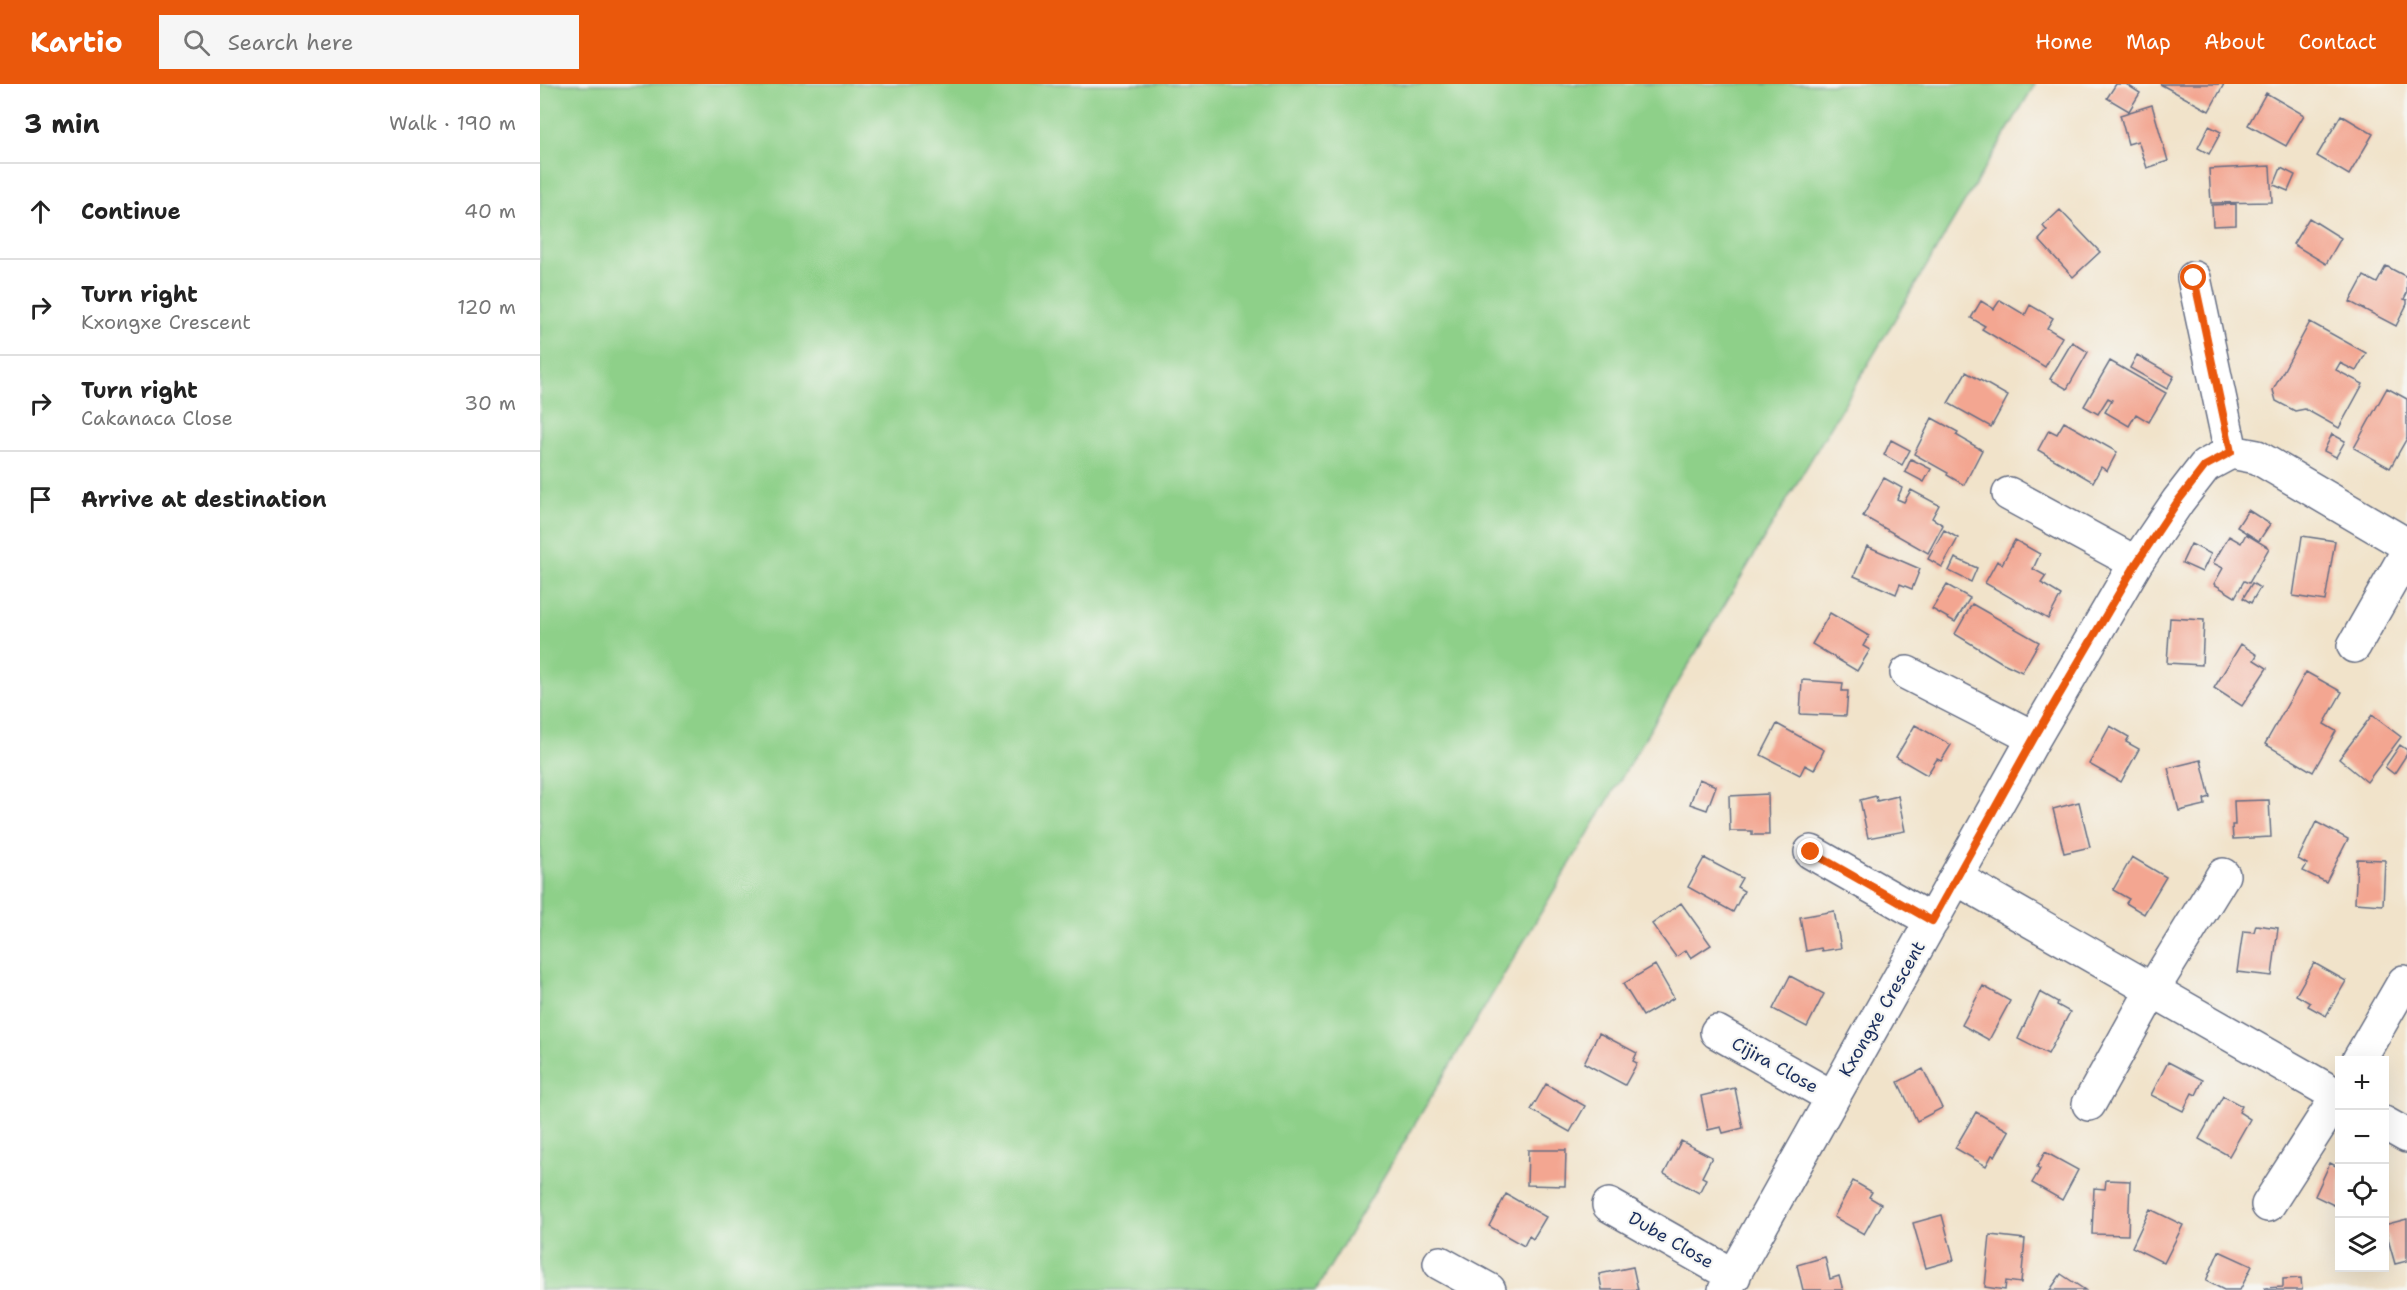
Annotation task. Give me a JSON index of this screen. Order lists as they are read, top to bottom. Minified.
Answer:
{"streets":{"street":["Kxongxe Crescent","Cijira Close","Dube Close"]},"crossings":[["Kxongxe Crescent","Cijira Close"],["Kxongxe Crescent","Dube Close"]],"page":{"header":"Kartio","search":"Search here","nav":["Home","Map","About","Contact"],"heading":["3 min","Walk · 190 m"],"list":[["Continue","40 m"],["Turn right","Kxongxe Crescent","120 m"],["Turn right","Cakanaca Close","30 m"],"Arrive at destination"],"map_buttons":["+","−"]}}
